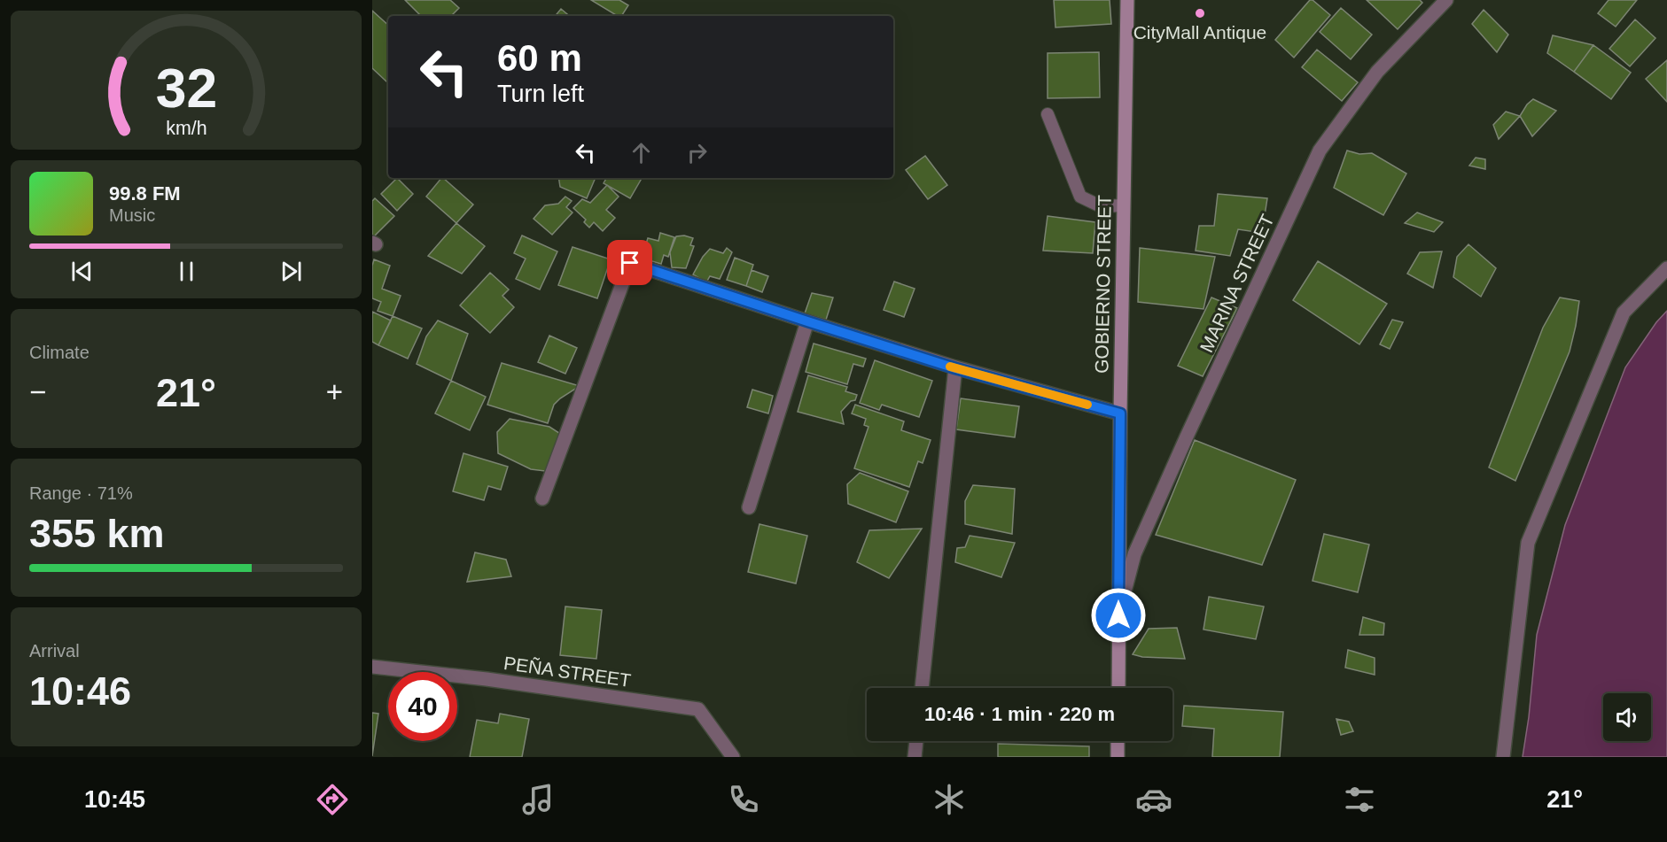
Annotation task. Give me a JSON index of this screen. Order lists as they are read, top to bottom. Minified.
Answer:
{"streets":{"street":["MARINA STREET","GOBIERNO STREET","PEÑA STREET"]},"crossings":[["MARINA STREET","GOBIERNO STREET"]],"places":["CityMall Antique"],"page":{"turn":["60 m","Turn left"],"song":["99.8 FM","Music"],"tile":["Climate",["Range · 71%","355 km"],["Arrival","10:46"]],"heat":["−","21°","+"],"limit":"40","trip":"10:46 · 1 min · 220 m","tabs":["10:45","21°"],"gauge":["32","km/h"]}}
